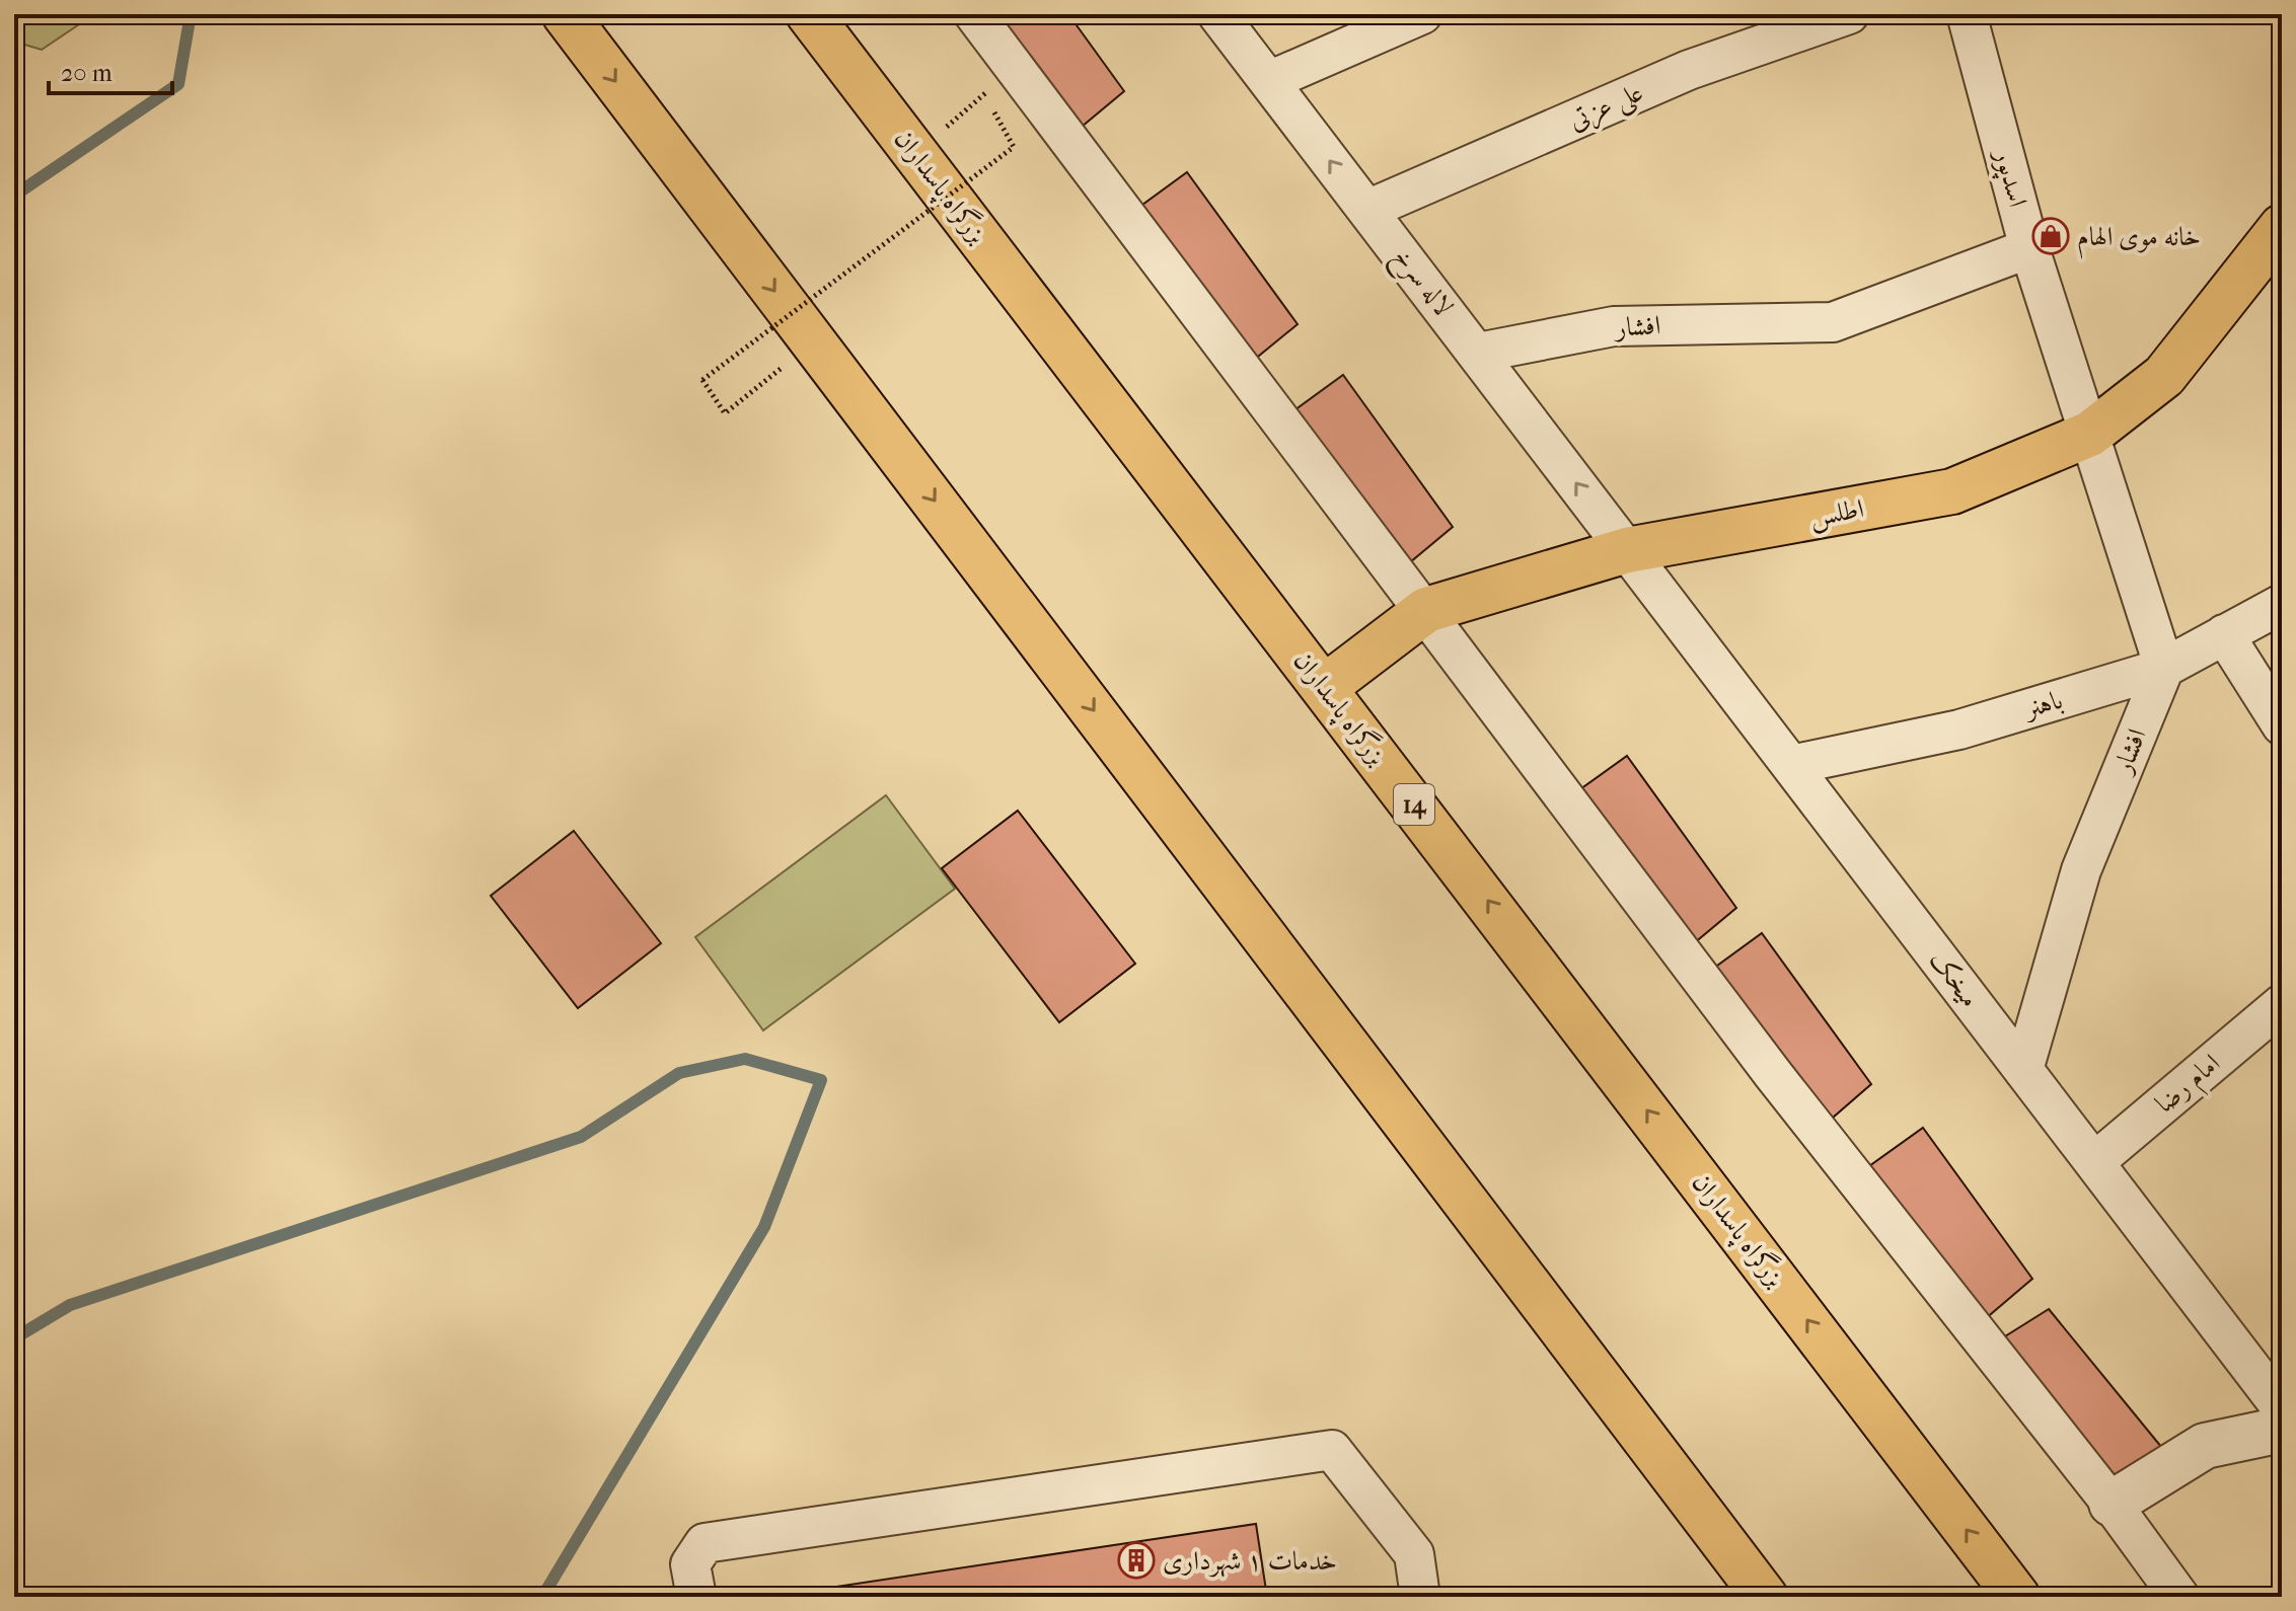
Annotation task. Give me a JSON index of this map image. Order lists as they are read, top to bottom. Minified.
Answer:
{"streets":{"main road":["بزرگراه پاسداران","اطلس","14"],"street":["علی عزتی","اسدپور","لاله سرخ","افشار","باهنر","میخک","امام رضا"]},"crossings":[["علی عزتی","لاله سرخ"],["اسدپور","افشار"],["اسدپور","اطلس"],["بزرگراه پاسداران","اطلس"],["لاله سرخ","افشار"],["لاله سرخ","اطلس"],["لاله سرخ","میخک"],["افشار","باهنر"],["افشار","میخک"],["اطلس","میخک"],["باهنر","میخک"],["میخک","امام رضا"]],"places":{"shop":["خانه موی الهام"],"building":["خدمات ۱ شهرداری"]},"scale_bar":"20 m"}
